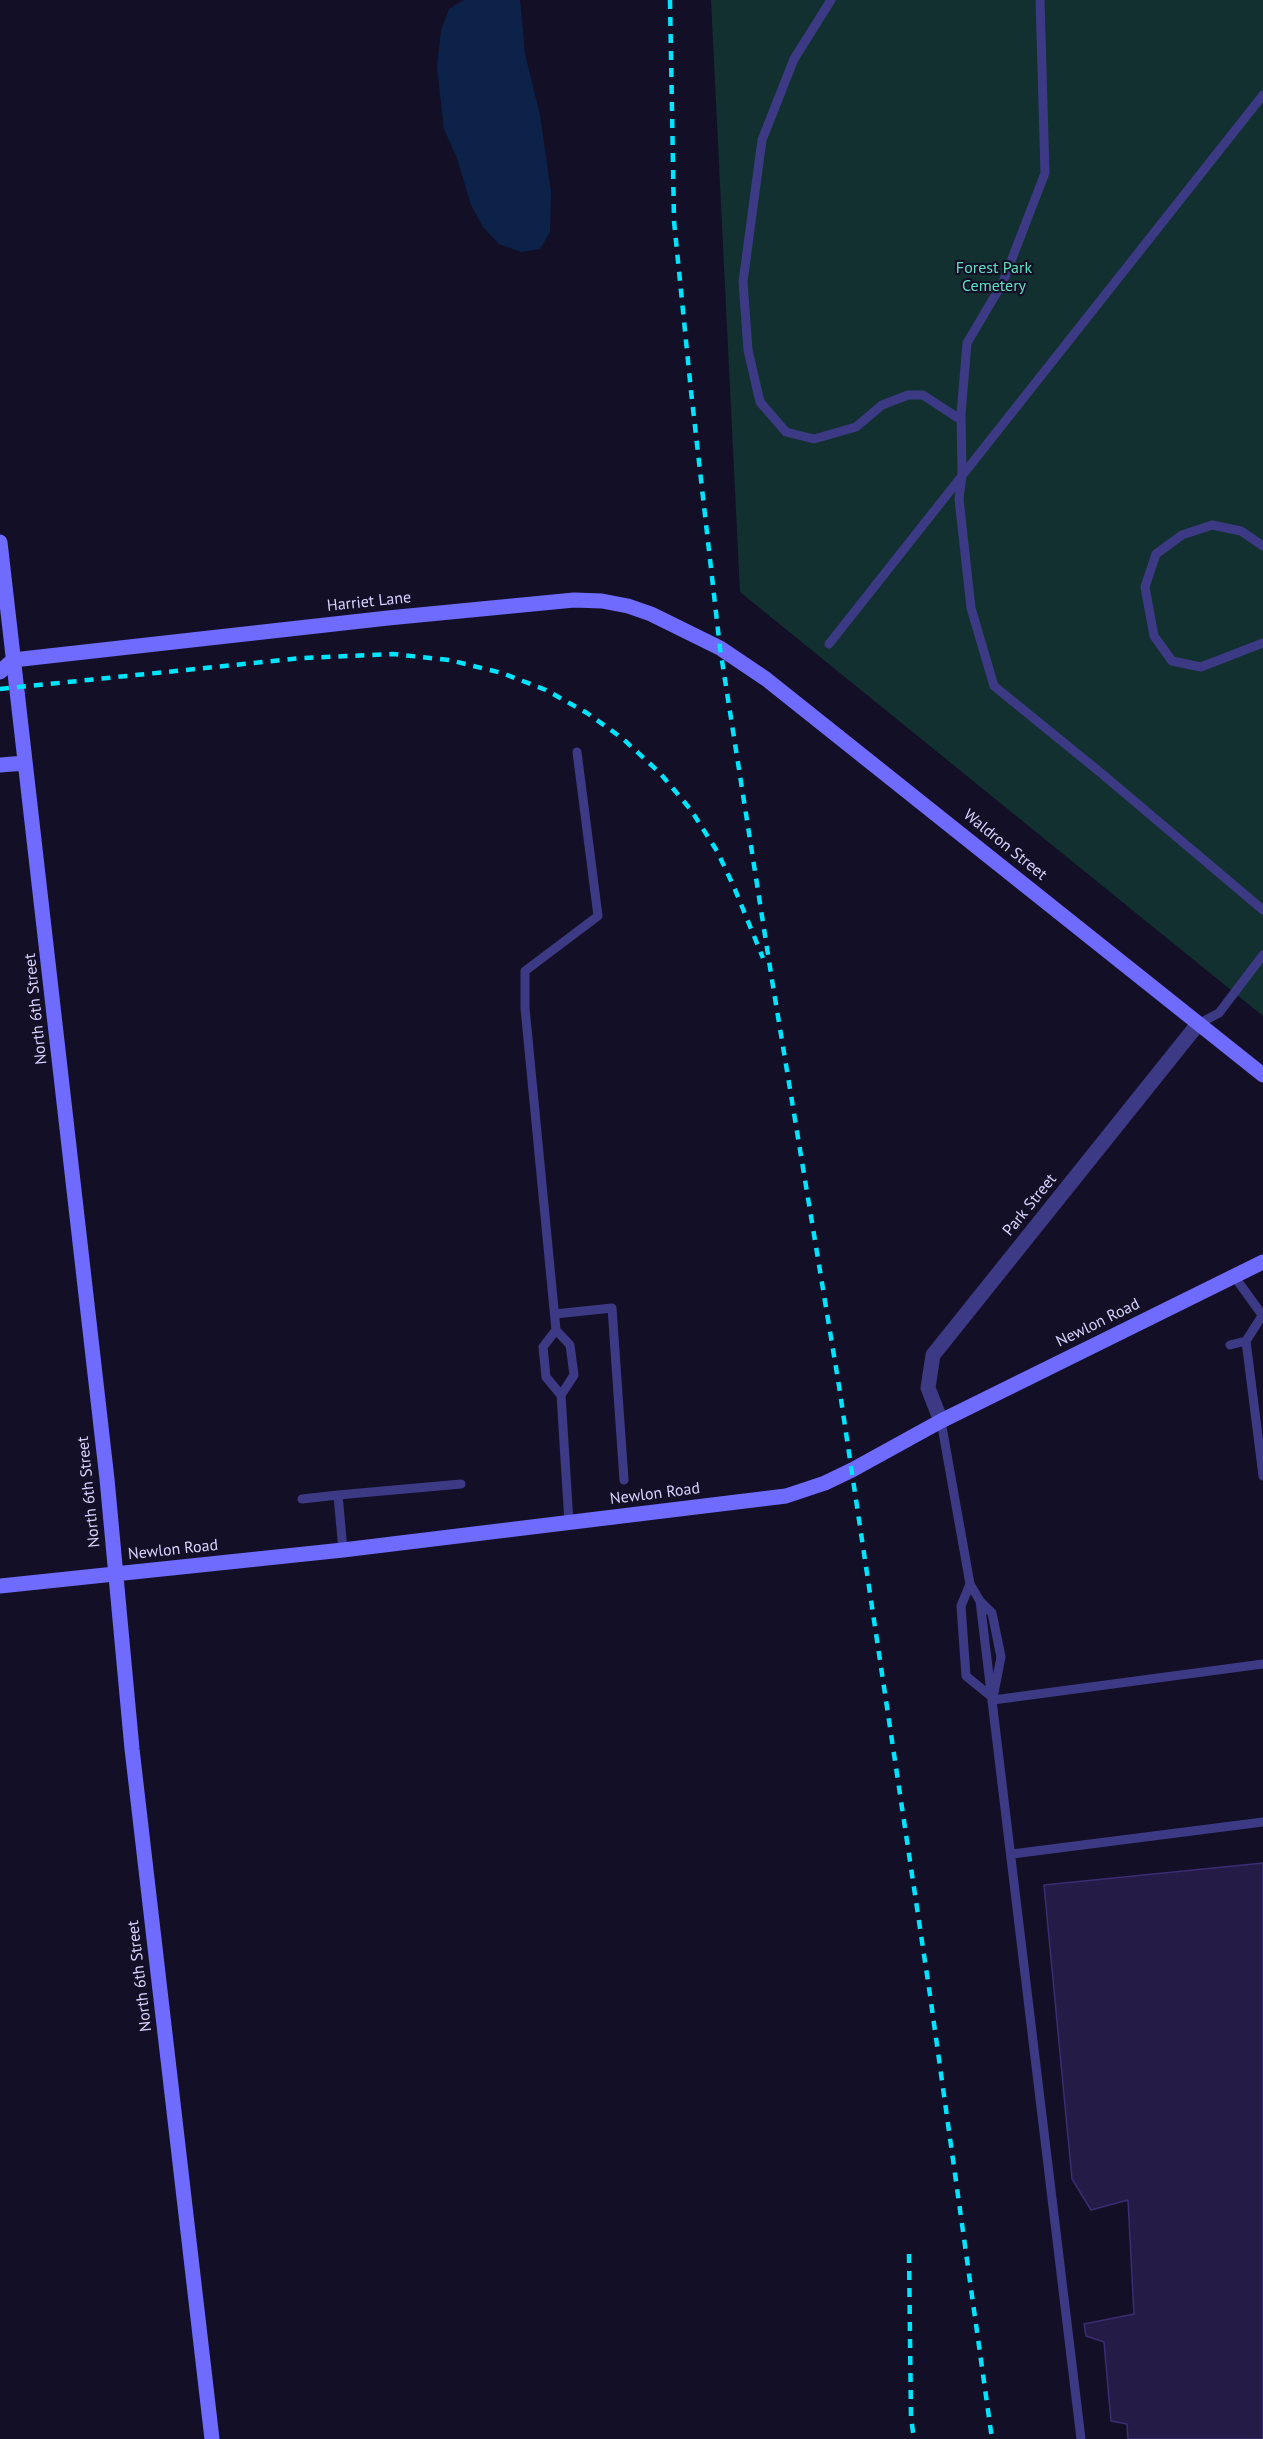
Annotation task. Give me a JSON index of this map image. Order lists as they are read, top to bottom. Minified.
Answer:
{"streets":{"street":["Harriet Lane","Waldron Street","North 6th Street","Park Street","Newlon Road"]},"crossings":[["Harriet Lane","Waldron Street"],["Harriet Lane","North 6th Street"],["Waldron Street","Park Street"],["North 6th Street","Newlon Road"],["Park Street","Newlon Road"]],"parks":["Forest Park Cemetery"]}
